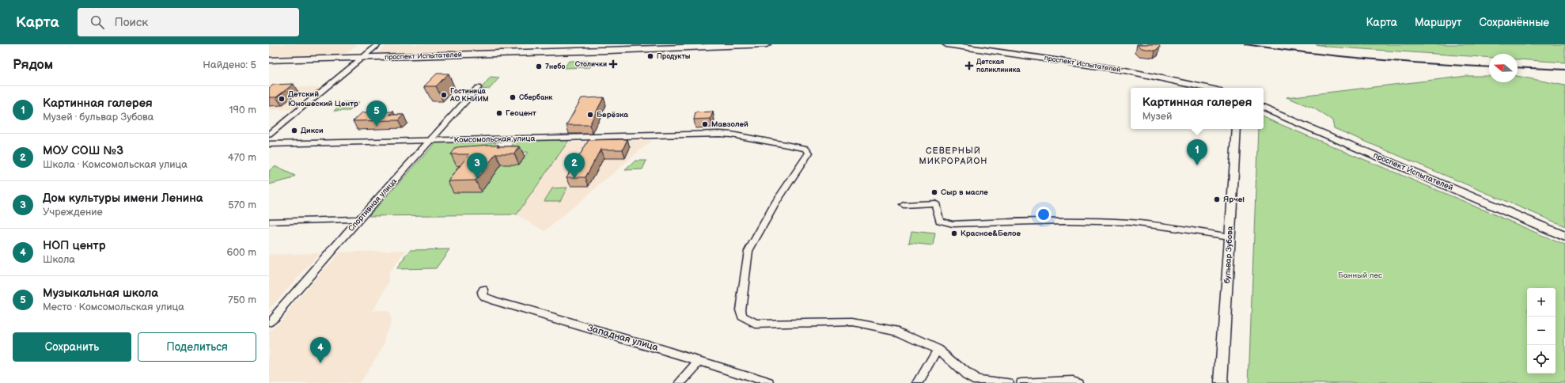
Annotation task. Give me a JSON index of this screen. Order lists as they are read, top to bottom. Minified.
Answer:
{"streets":{"main road":["проспект Испытателей"],"street":["Комсомольская улица","Спортивная улица","бульвар Зубова","Западная улица"]},"crossings":[["Комсомольская улица","Спортивная улица"]],"districts":["СЕВЕРНЫЙ МИКРОРАЙОН"],"parks":["Банный лес"],"places":{"other":["Продукты","7небо","Гостиница АО КНИИМ","Сбербанк","Детский Юношеский Центр","Геоцент","Берёзка","Мавзолей","Дикси","Сыр в масле","Ярче!","Красное&Белое"],"health":["Столички","Детская поликлиника"]},"north":"left","page":{"header":"Карта","search":"Поиск","nav":["Карта","Маршрут","Сохранённые"],"heading":["Рядом","Найдено: 5"],"list":[{"mark":"1","name":"Картинная галерея","note":"Музей · бульвар Зубова","value":"190 m"},{"mark":"2","name":"МОУ СОШ №3","note":"Школа · Комсомольская улица","value":"470 m"},{"mark":"3","name":"Дом культуры имени Ленина","note":"Учреждение","value":"570 m"},{"mark":"4","name":"НОП центр","note":"Школа","value":"600 m"},{"mark":"5","name":"Музыкальная школа","note":"Место · Комсомольская улица","value":"750 m"}],"popup":["Картинная галерея","Музей"],"pins":["5","1","2","3","4"],"map_buttons":["+","−"],"buttons":["Сохранить","Поделиться"]}}
